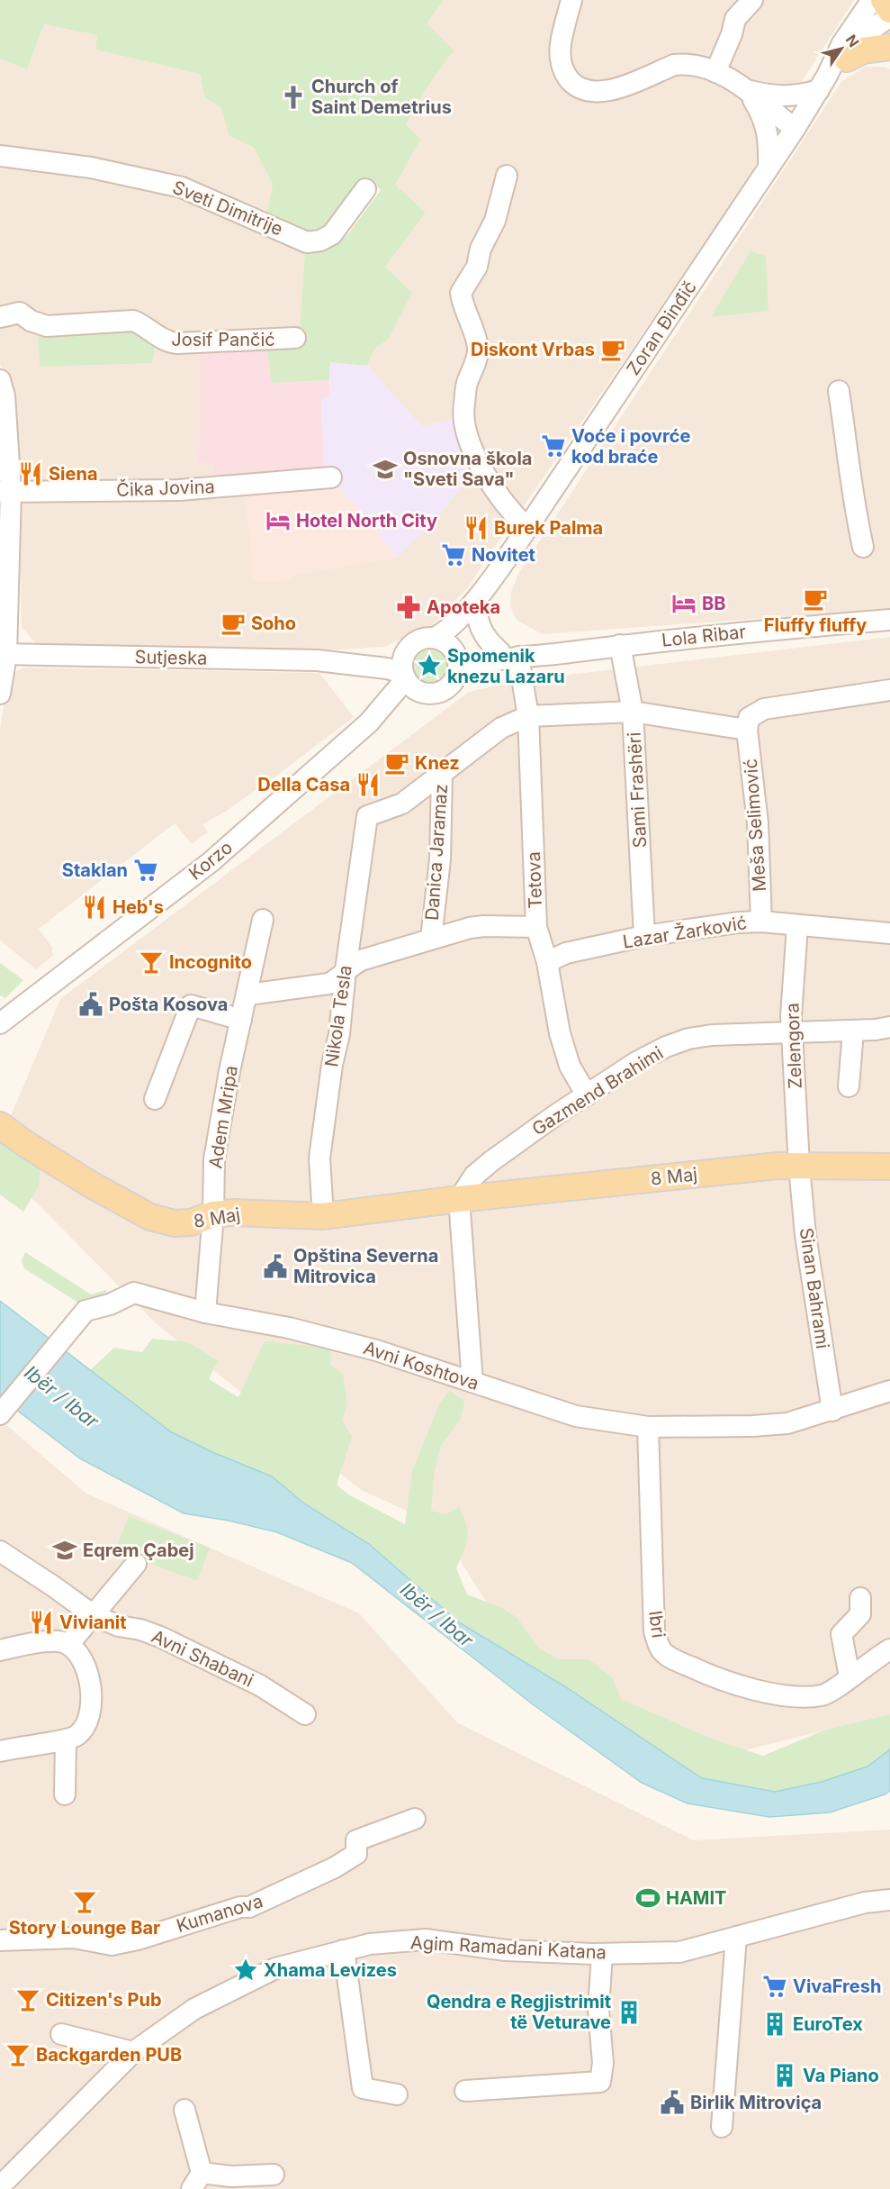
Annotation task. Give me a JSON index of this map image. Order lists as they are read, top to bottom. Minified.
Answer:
{"streets":{"main road":["8 Maj"],"street":["Sveti Dimitrije","Zoran Đinđič","Josif Pančić","Čika Jovina","Lola Ribar","Sutjeska","Sami Frashëri","Meša Selimović","Danica Jaramaz","Korzo","Tetova","Lazar Žarković","Nikola Tesla","Zelengora","Gazmend Brahimi","Adem Mripa","Sinan Bahrami","Avni Koshtova","Ibri","Avni Shabani","Kumanova","Agim Ramadani Katana"]},"crossings":[["Zoran Đinđič","Lola Ribar"],["Zoran Đinđič","Sutjeska"],["Zoran Đinđič","Korzo"],["Lola Ribar","Sutjeska"],["Lola Ribar","Sami Frashëri"],["Lola Ribar","Korzo"],["Lola Ribar","Tetova"],["Sutjeska","Korzo"],["Sami Frashëri","Lazar Žarković"],["Meša Selimović","Lazar Žarković"],["Danica Jaramaz","Tetova"],["Danica Jaramaz","Nikola Tesla"],["Tetova","Lazar Žarković"],["Tetova","Gazmend Brahimi"],["Lazar Žarković","Zelengora"],["Nikola Tesla","8 Maj"],["Zelengora","Gazmend Brahimi"],["Zelengora","8 Maj"],["Zelengora","Sinan Bahrami"],["Gazmend Brahimi","8 Maj"],["Adem Mripa","8 Maj"],["Adem Mripa","Avni Koshtova"],["8 Maj","Sinan Bahrami"],["Sinan Bahrami","Avni Koshtova"],["Avni Koshtova","Ibri"]],"water":["Ibër / Ibar"],"places":{"church":["Church of Saint Demetrius"],"cafe":["Diskont Vrbas","Fluffy fluffy","Soho","Knez"],"supermarket":["Voće i povrće kod braće","Novitet","Staklan","VivaFresh"],"school or university":["Osnovna škola \"Sveti Sava\"","Eqrem Çabej"],"restaurant":["Siena","Burek Palma","Della Casa","Heb's","Vivianit"],"hotel":["Hotel North City","BB"],"pharmacy":["Apoteka"],"place":["Spomenik knezu Lazaru","Xhama Levizes"],"bar":["Incognito","Story Lounge Bar","Citizen's Pub","Backgarden PUB"],"public building":["Pošta Kosova","Opština Severna Mitrovica","Birlik Mitroviça"],"sports":["HAMIT"],"building":["Qendra e Regjistrimit të Veturave","EuroTex","Va Piano"]},"north":"top right"}
